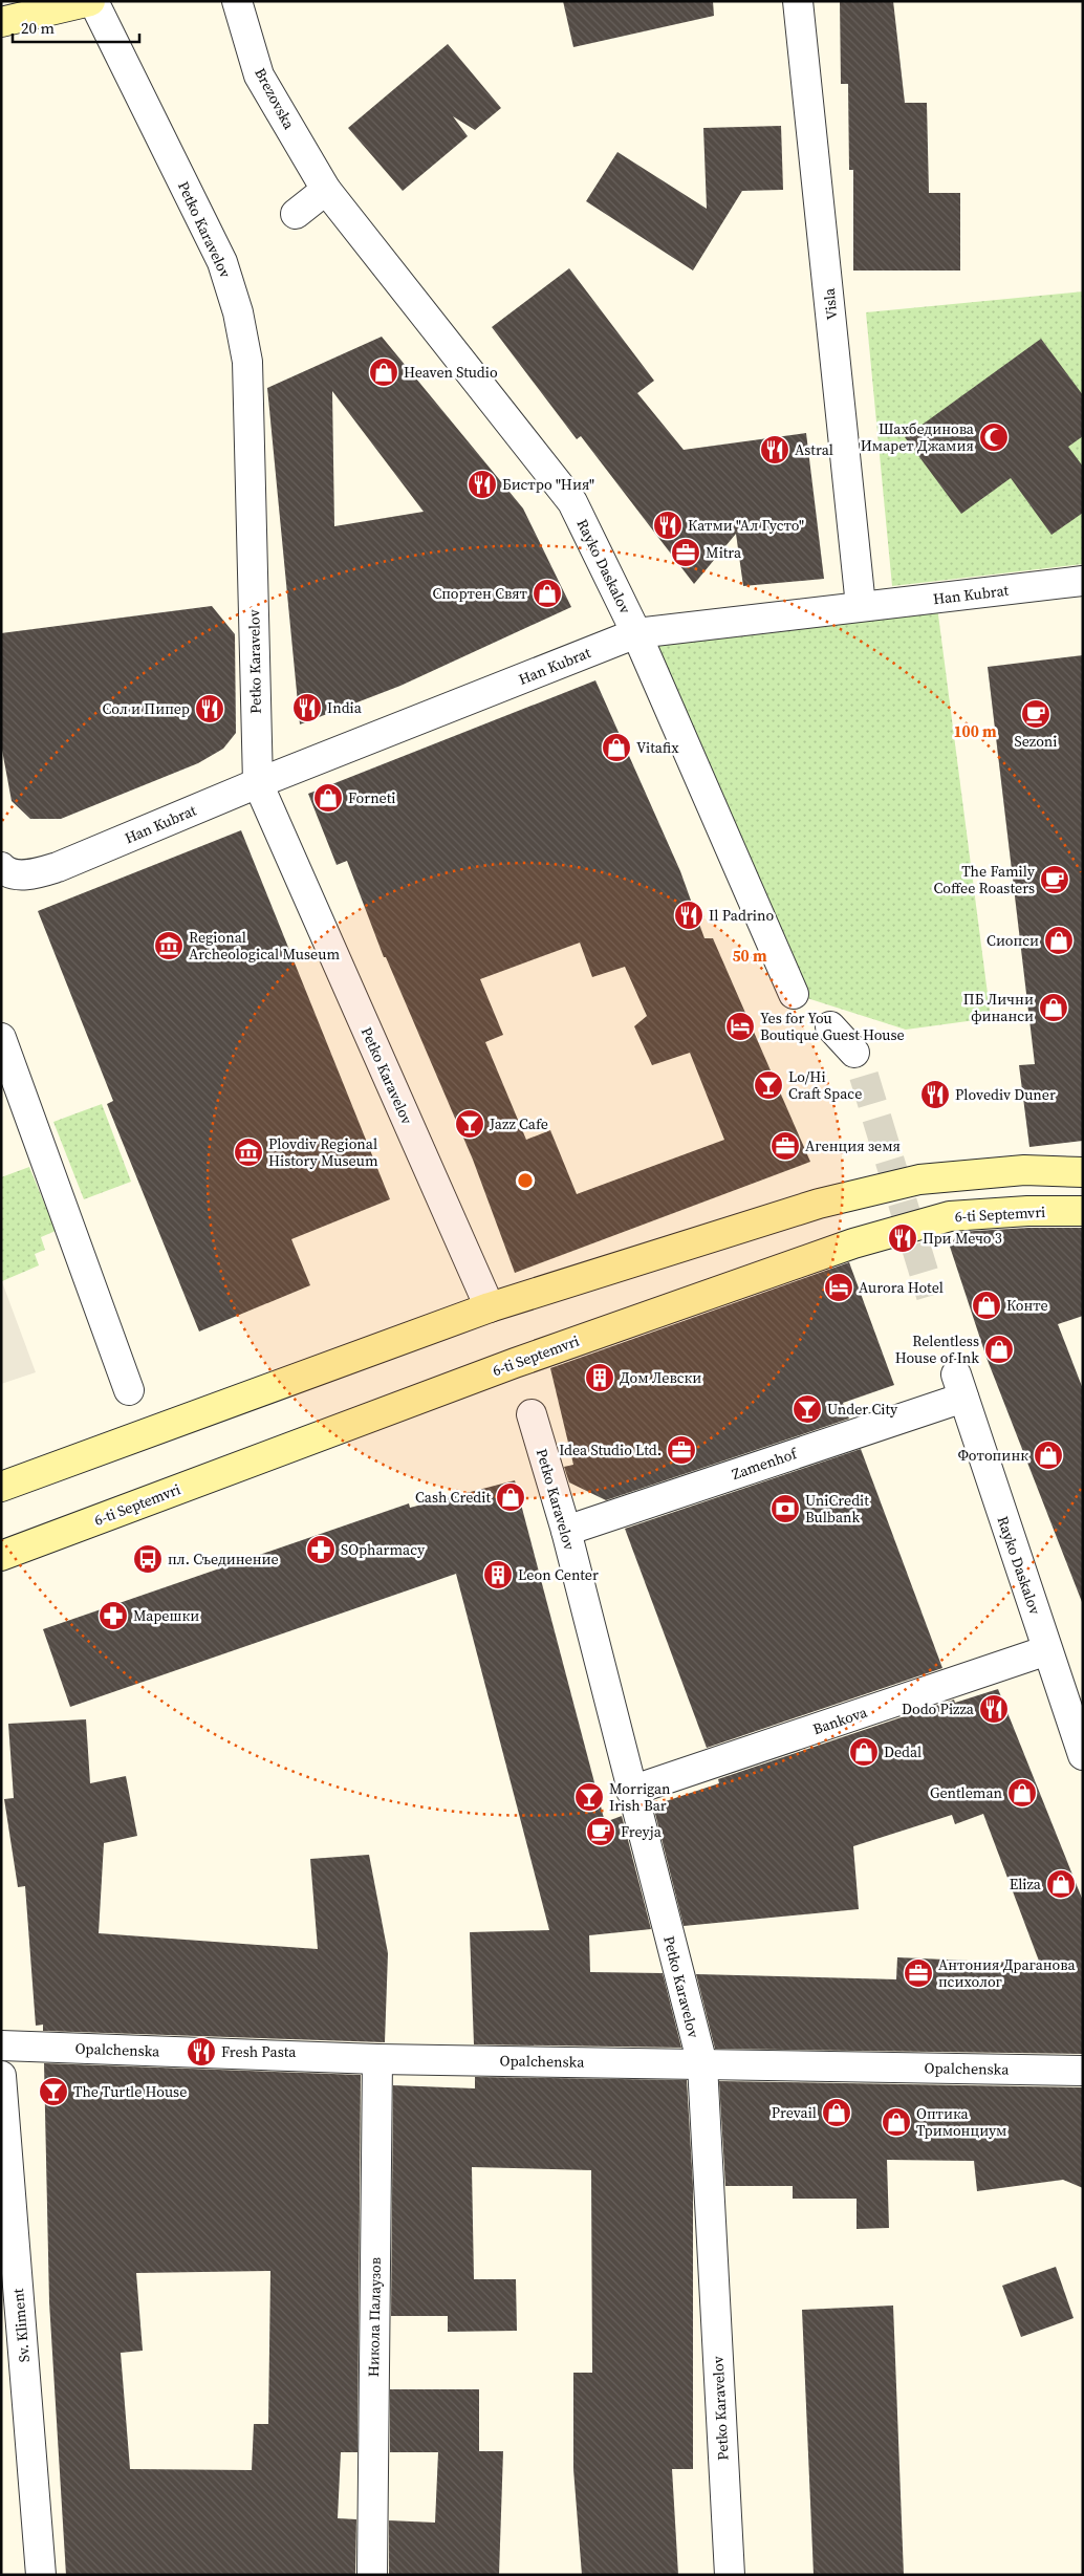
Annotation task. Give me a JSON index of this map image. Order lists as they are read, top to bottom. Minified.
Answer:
{"streets":{"main road":["6-ti Septemvri"],"street":["Brezovska","Petko Karavelov","Visla","Rayko Daskalov","Han Kubrat","Zamenhof","Bankova","Opalchenska","Никола Палаузов","Sv. Kliment"]},"crossings":[["Brezovska","Rayko Daskalov"],["Petko Karavelov","Han Kubrat"],["Petko Karavelov","Zamenhof"],["Petko Karavelov","Bankova"],["Petko Karavelov","Opalchenska"],["Visla","Han Kubrat"],["Rayko Daskalov","Han Kubrat"],["Rayko Daskalov","Zamenhof"],["Rayko Daskalov","Bankova"],["Opalchenska","Никола Палаузов"]],"places":{"shop":["Heaven Studio","Спортен Свят","Vitafix","Forneti","Сиопси","ПБ Лични финанси","Конте","Relentless House of Ink","Фотопинк","Cash Credit","Dedal","Gentleman","Eliza","Prevail","Оптика Тримонциум"],"mosque":["Шахбединова Имарет Джамия"],"restaurant":["Astral","Бистро \"Ния\"","Катми \"Ал Густо\"","India","Сол и Пипер","Il Padrino","Plovediv Duner","При Мечо 3","Dodo Pizza","Fresh Pasta"],"office":["Mitra","Агенция земя","Idea Studio Ltd.","Антония Драганова психолог"],"cafe":["Sezoni","The Family Coffee Roasters","Freyja"],"museum":["Regional Archeological Museum","Plovdiv Regional History Museum"],"hotel":["Yes for You Boutique Guest House","Aurora Hotel"],"bar":["Lo/Hi Craft Space","Jazz Cafe","Under City","Morrigan Irish Bar","The Turtle House"],"building":["Дом Левски","Leon Center"],"bank":["UniCredit Bulbank"],"pharmacy":["SOpharmacy","Марешки"],"bus stop":["пл. Съединение"]},"scale_bar":"20 m","rings":["100 m","50 m"]}
